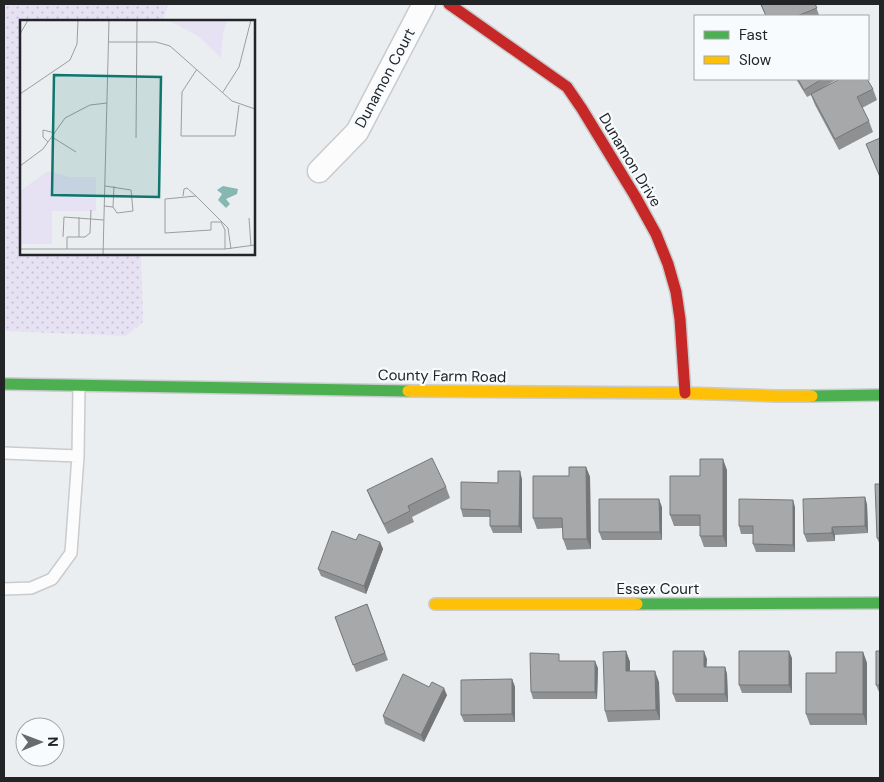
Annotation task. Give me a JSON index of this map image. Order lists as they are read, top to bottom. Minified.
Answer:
{"streets":{"street":["Dunamon Court","Dunamon Drive","County Farm Road","Essex Court"]},"crossings":[["Dunamon Drive","County Farm Road"]],"legend":["Fast","Slow"],"north":"right"}
